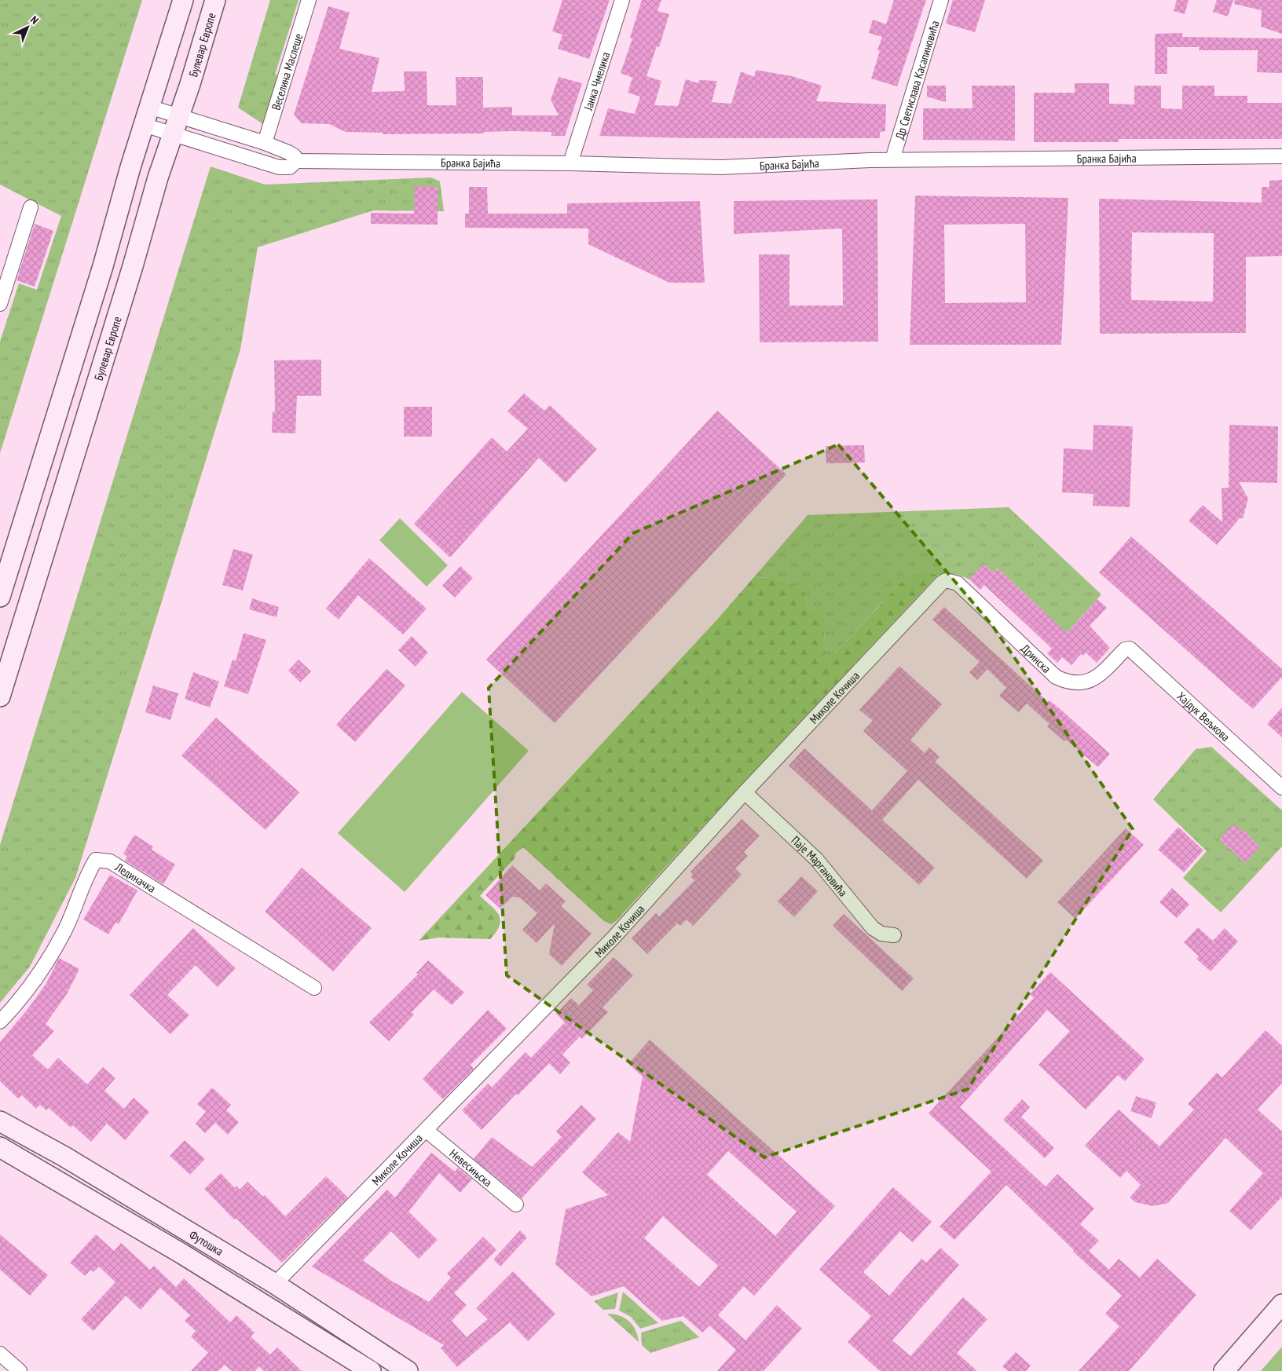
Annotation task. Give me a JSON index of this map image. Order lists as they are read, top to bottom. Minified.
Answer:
{"streets":{"main road":["Булевар Европе","Футошка"],"street":["Веселина Маслеше","Др Светислава Касапиновића","Јанка Чмелика","Бранка Бајића","Дринска","Миколе Кочиша","Хајдук Вељкова","Паје Маргановића","Лединачка","Невесињска"]},"crossings":[["Булевар Европе","Бранка Бајића"],["Др Светислава Касапиновића","Бранка Бајића"],["Јанка Чмелика","Бранка Бајића"],["Дринска","Миколе Кочиша"],["Дринска","Хајдук Вељкова"],["Миколе Кочиша","Паје Маргановића"],["Миколе Кочиша","Невесињска"],["Миколе Кочиша","Футошка"]],"north":"top right"}
